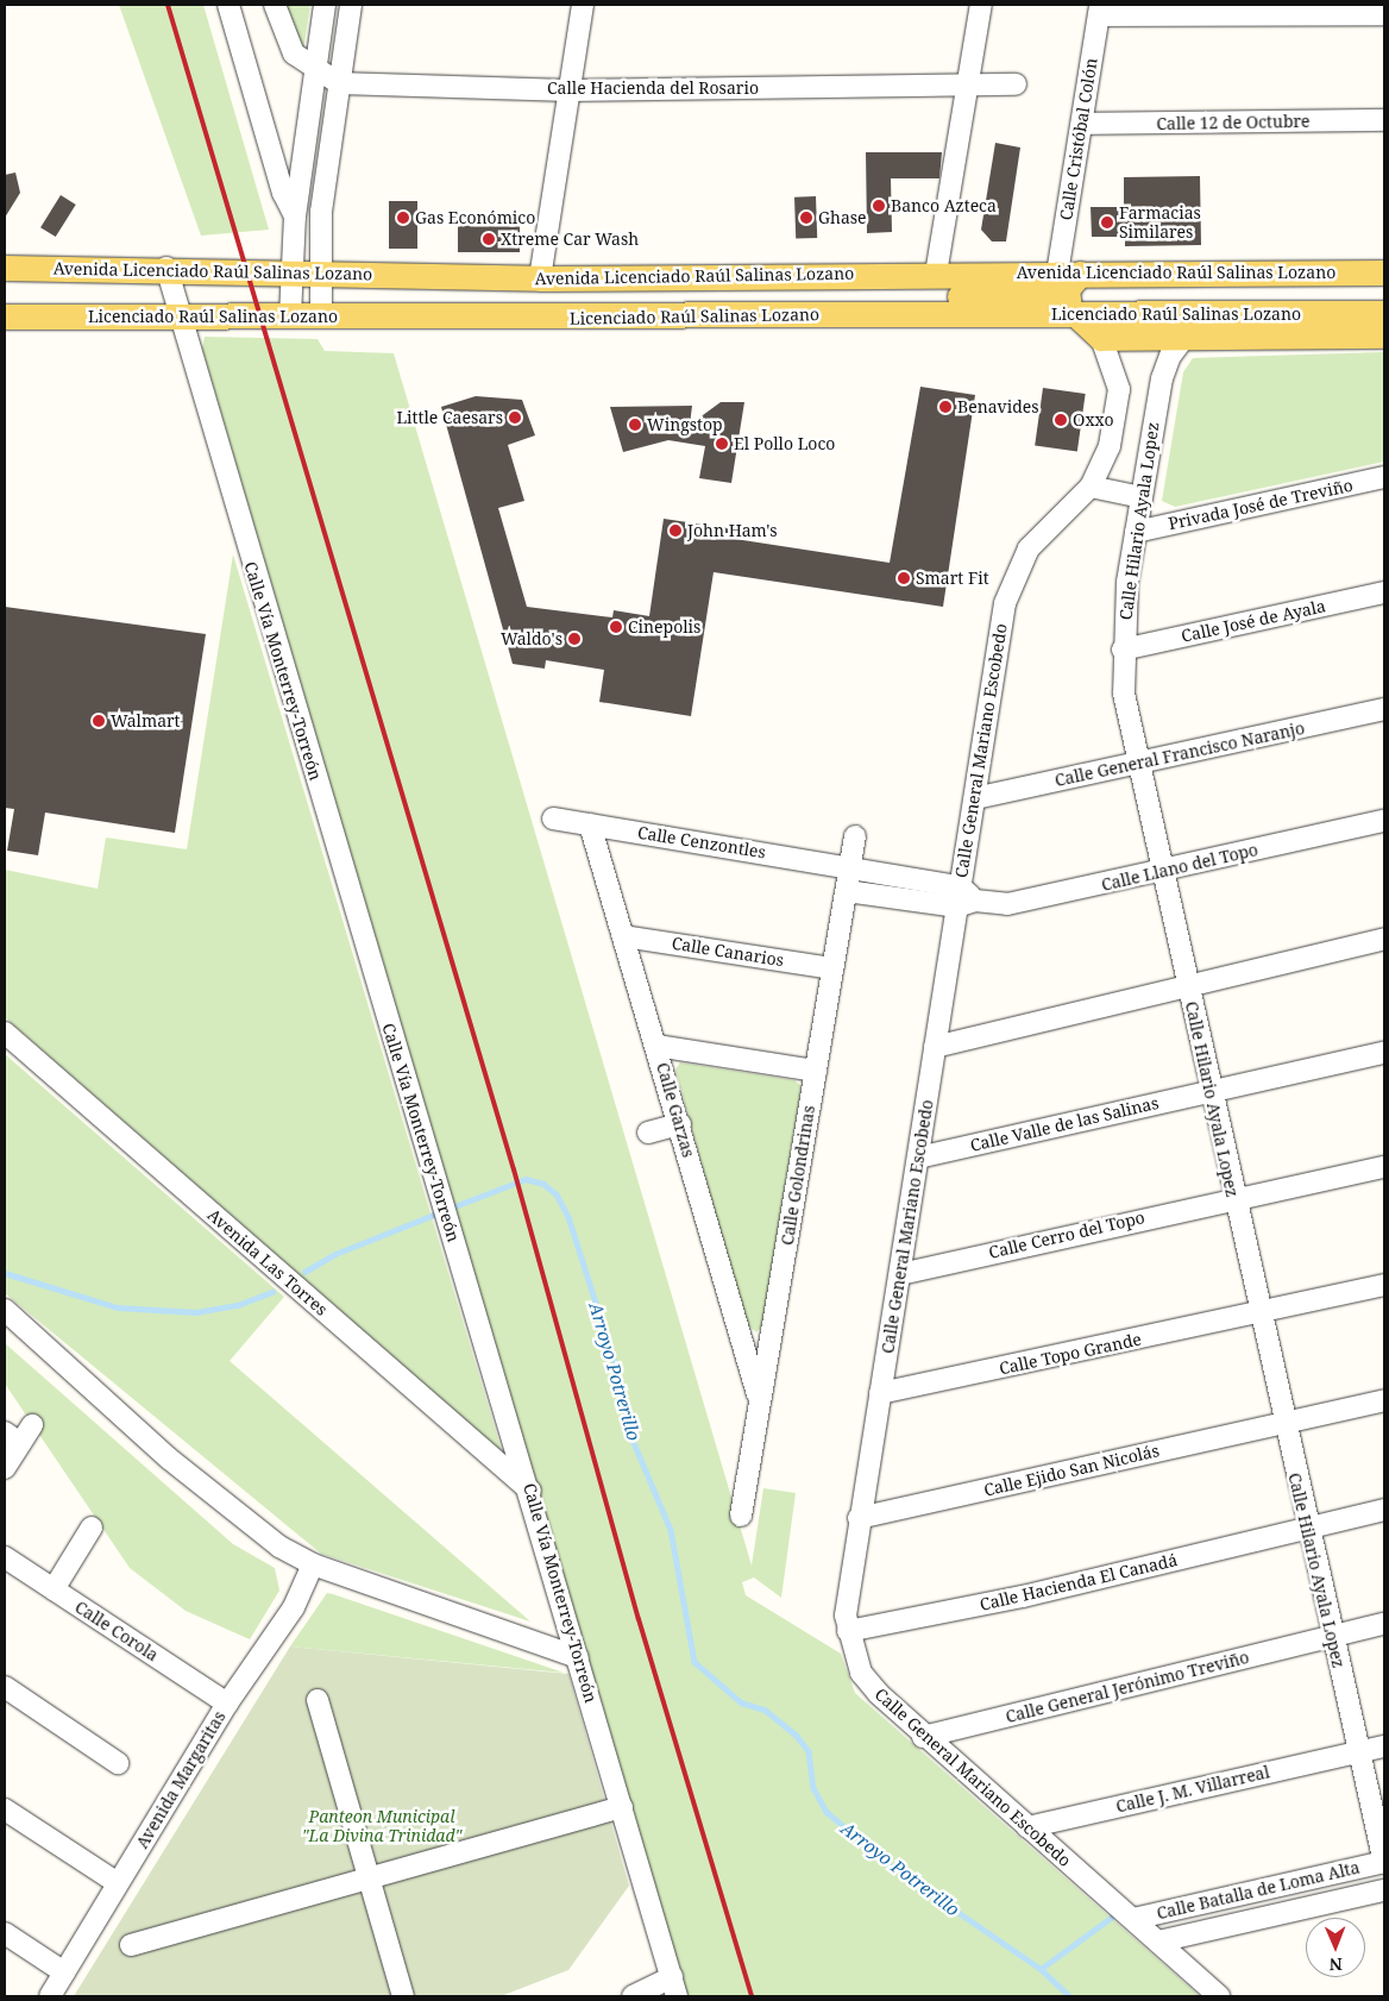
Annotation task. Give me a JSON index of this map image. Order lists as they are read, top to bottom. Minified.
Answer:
{"streets":{"main road":["Avenida Licenciado Raúl Salinas Lozano","Licenciado Raúl Salinas Lozano"],"street":["Calle Hacienda del Rosario","Calle 12 de Octubre","Calle Cristóbal Colón","Privada José de Treviño","Calle Hilario Ayala Lopez","Calle José de Ayala","Calle Vía Monterrey-Torreón","Calle General Mariano Escobedo","Calle General Francisco Naranjo","Calle Cenzontles","Calle Llano del Topo","Calle Canarios","Calle Garzas","Calle Valle de las Salinas","Calle Golondrinas","Calle Cerro del Topo","Avenida Las Torres","Calle Topo Grande","Calle Ejido San Nicolás","Calle Hacienda El Canadá","Calle Corola","Calle General Jerónimo Treviño","Avenida Margaritas","Calle J. M. Villarreal","Calle Batalla de Loma Alta"]},"crossings":[["Calle 12 de Octubre","Calle Cristóbal Colón"],["Calle Cristóbal Colón","Avenida Licenciado Raúl Salinas Lozano"],["Avenida Licenciado Raúl Salinas Lozano","Calle Vía Monterrey-Torreón"],["Licenciado Raúl Salinas Lozano","Calle Vía Monterrey-Torreón"],["Privada José de Treviño","Calle Hilario Ayala Lopez"],["Calle Hilario Ayala Lopez","Calle José de Ayala"],["Calle Hilario Ayala Lopez","Calle General Francisco Naranjo"],["Calle Hilario Ayala Lopez","Calle Llano del Topo"],["Calle Hilario Ayala Lopez","Calle Valle de las Salinas"],["Calle Hilario Ayala Lopez","Calle Cerro del Topo"],["Calle Hilario Ayala Lopez","Calle Topo Grande"],["Calle Hilario Ayala Lopez","Calle Ejido San Nicolás"],["Calle Hilario Ayala Lopez","Calle Hacienda El Canadá"],["Calle Hilario Ayala Lopez","Calle General Jerónimo Treviño"],["Calle Hilario Ayala Lopez","Calle J. M. Villarreal"],["Calle Hilario Ayala Lopez","Calle Batalla de Loma Alta"],["Calle Vía Monterrey-Torreón","Avenida Las Torres"],["Calle General Mariano Escobedo","Calle General Francisco Naranjo"],["Calle General Mariano Escobedo","Calle Cenzontles"],["Calle General Mariano Escobedo","Calle Llano del Topo"],["Calle General Mariano Escobedo","Calle Valle de las Salinas"],["Calle General Mariano Escobedo","Calle Cerro del Topo"],["Calle General Mariano Escobedo","Calle Topo Grande"],["Calle General Mariano Escobedo","Calle Ejido San Nicolás"],["Calle General Mariano Escobedo","Calle Hacienda El Canadá"],["Calle General Mariano Escobedo","Calle General Jerónimo Treviño"],["Calle General Mariano Escobedo","Calle J. M. Villarreal"],["Calle General Mariano Escobedo","Calle Batalla de Loma Alta"],["Calle Cenzontles","Calle Llano del Topo"],["Calle Cenzontles","Calle Garzas"],["Calle Cenzontles","Calle Golondrinas"],["Calle Canarios","Calle Garzas"],["Calle Canarios","Calle Golondrinas"],["Calle Garzas","Calle Golondrinas"],["Calle Corola","Avenida Margaritas"]],"water":["Arroyo Potrerillo"],"parks":["Panteon Municipal \"La Divina Trinidad\""],"places":["Banco Azteca","Gas Económico","Ghase","Farmacias Similares","Xtreme Car Wash","Benavides","Little Caesars","Oxxo","Wingstop","El Pollo Loco","John Ham's","Smart Fit","Cinepolis","Waldo's","Walmart"],"north":"bottom"}
